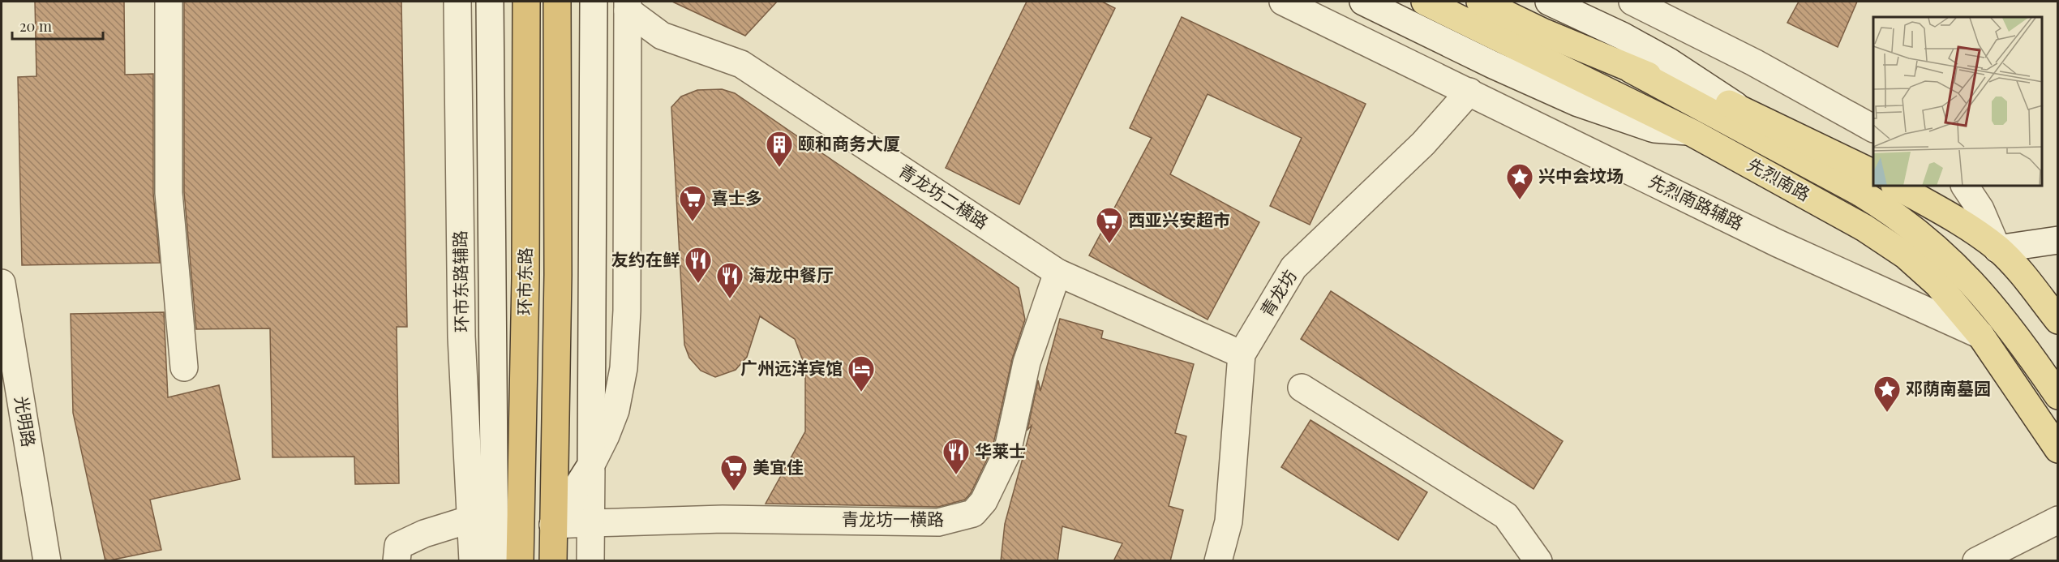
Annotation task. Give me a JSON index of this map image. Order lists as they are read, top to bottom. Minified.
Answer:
{"streets":{"highway":["环市东路"],"main road":["先烈南路"],"street":["青龙坊二横路","先烈南路辅路","环市东路辅路","青龙坊","光明路","青龙坊一横路"]},"crossings":[["先烈南路","先烈南路辅路"],["青龙坊二横路","青龙坊"],["青龙坊二横路","青龙坊一横路"],["先烈南路辅路","青龙坊"],["环市东路","青龙坊一横路"]],"places":{"building":["颐和商务大厦"],"place":["兴中会坟场","邓荫南墓园"],"supermarket":["喜士多","西亚兴安超市","美宜佳"],"restaurant":["友约在鲜","海龙中餐厅","华莱士"],"hotel":["广州远洋宾馆"]},"scale_bar":"20 m"}
